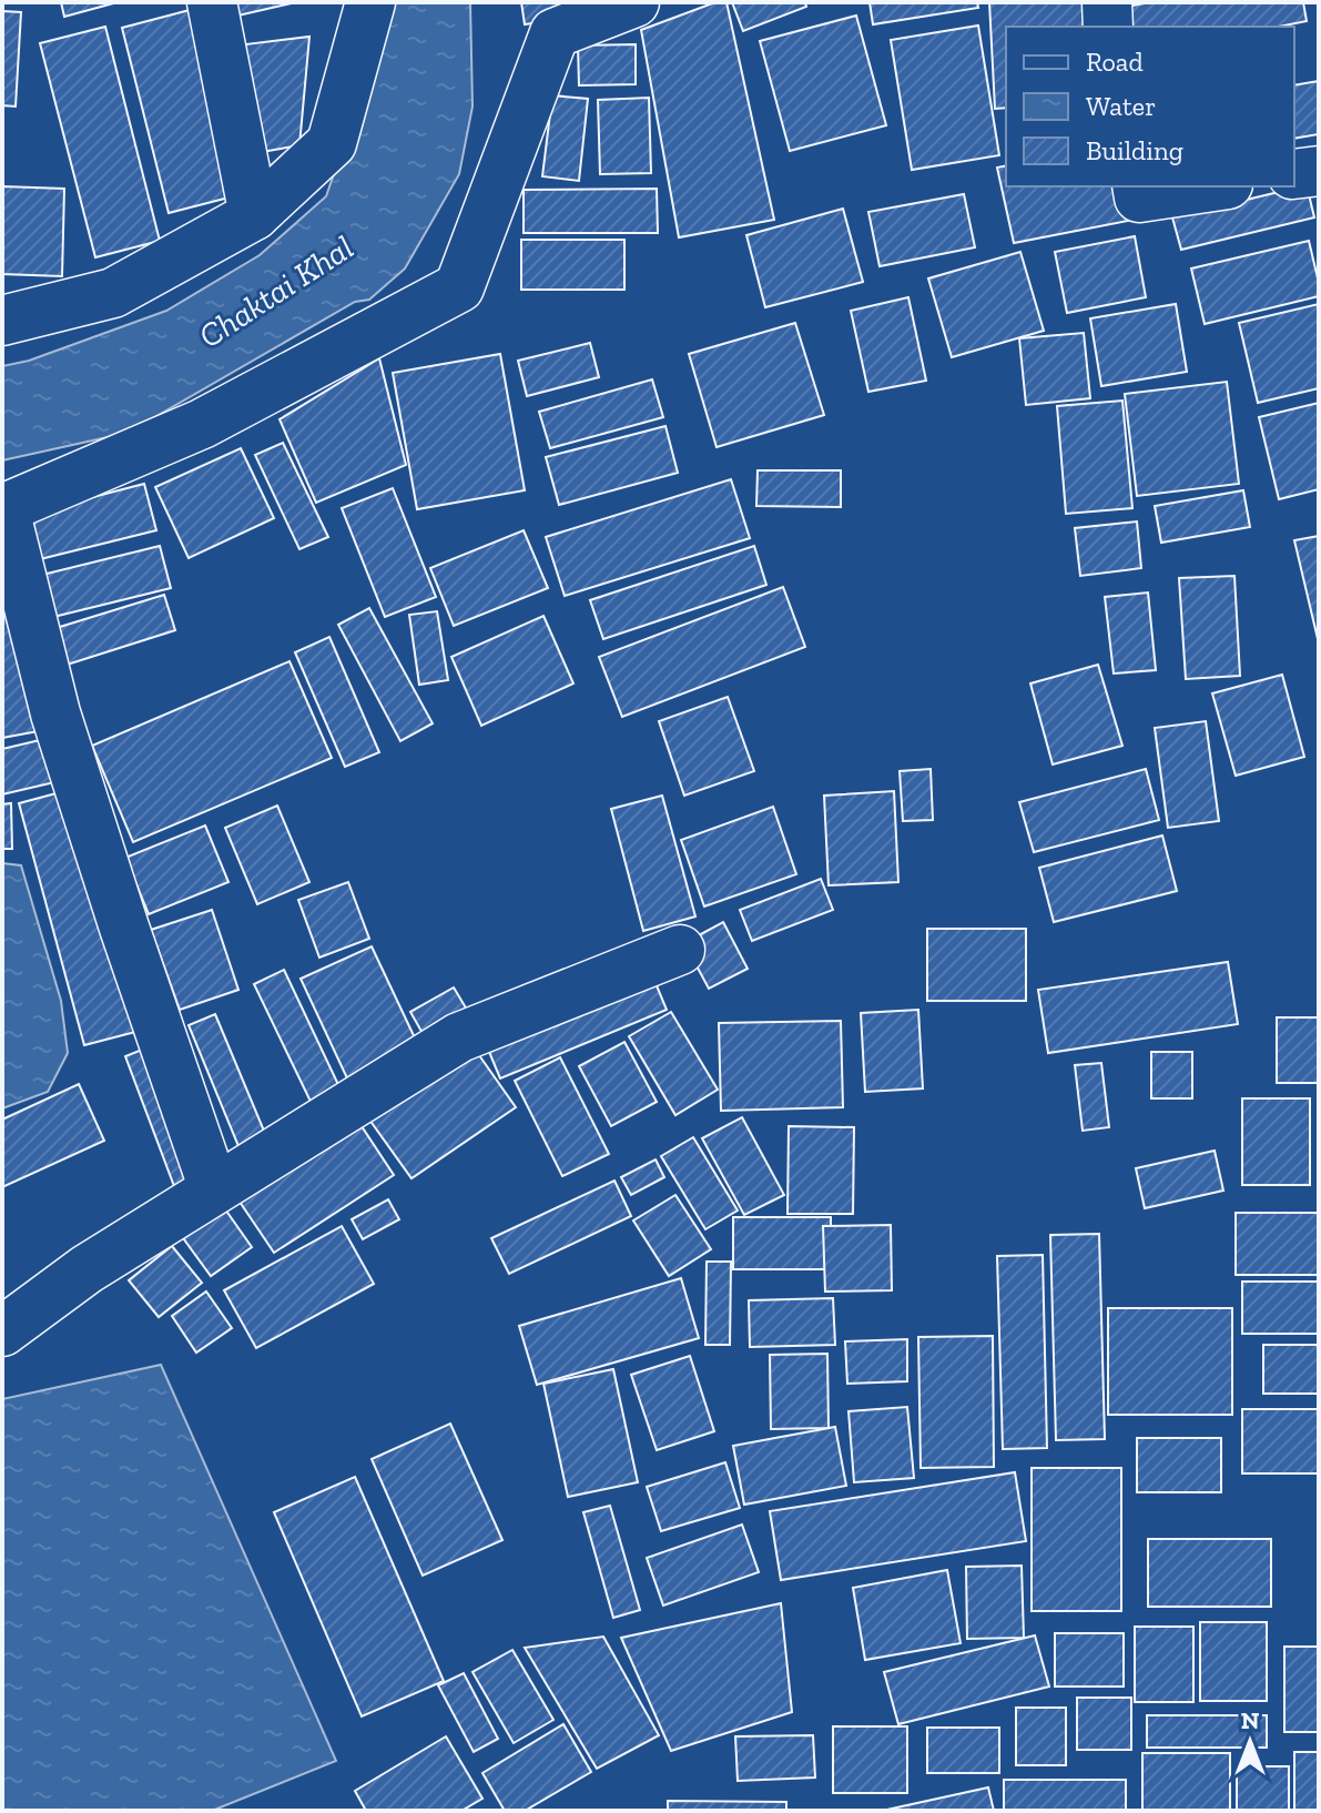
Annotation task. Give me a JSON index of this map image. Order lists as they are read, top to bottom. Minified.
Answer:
{"water":["Chaktai Khal"],"legend":["Road","Water","Building"],"north":"top"}
